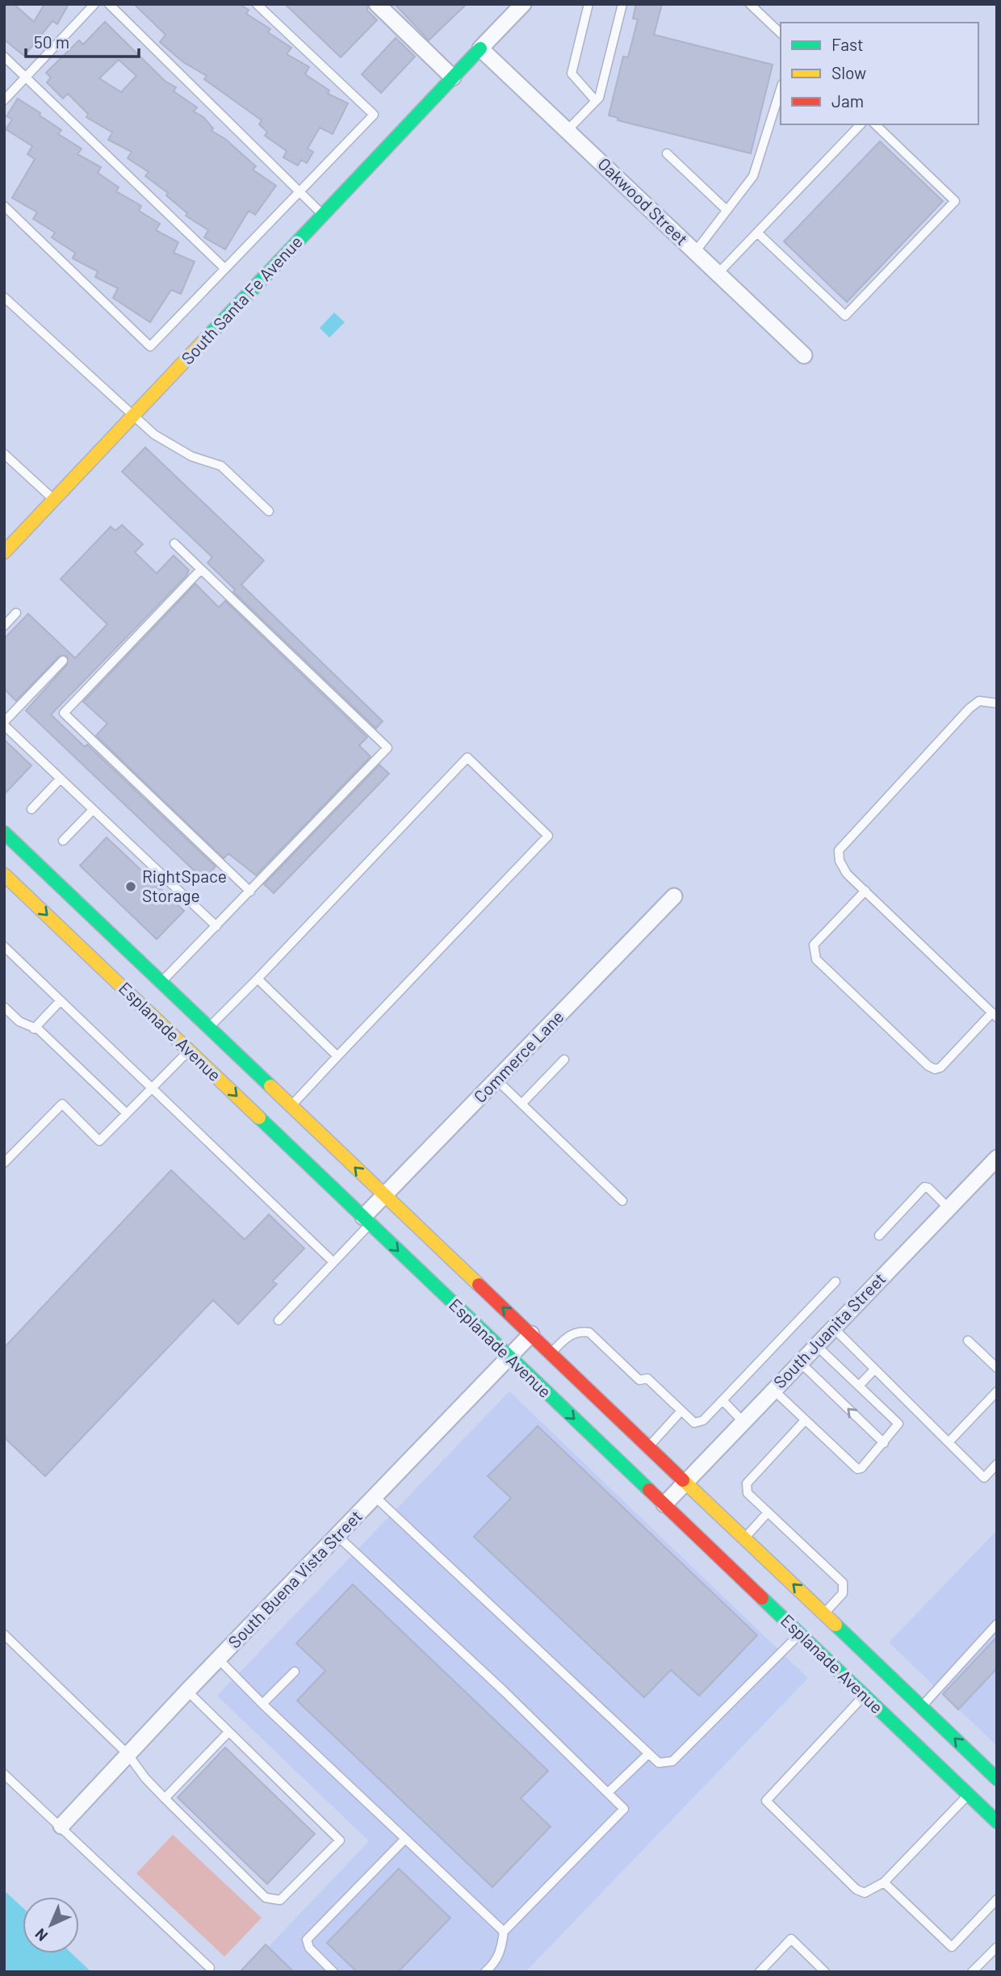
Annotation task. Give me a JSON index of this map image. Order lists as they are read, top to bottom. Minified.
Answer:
{"streets":{"main road":["South Santa Fe Avenue","Esplanade Avenue"],"street":["Oakwood Street","Commerce Lane","South Juanita Street","South Buena Vista Street"]},"crossings":[["Oakwood Street","South Santa Fe Avenue"],["Esplanade Avenue","Commerce Lane"],["Esplanade Avenue","South Juanita Street"],["Esplanade Avenue","South Buena Vista Street"]],"places":["RightSpace Storage"],"legend":["Fast","Slow","Jam"],"scale_bar":"50 m","north":"bottom left"}
